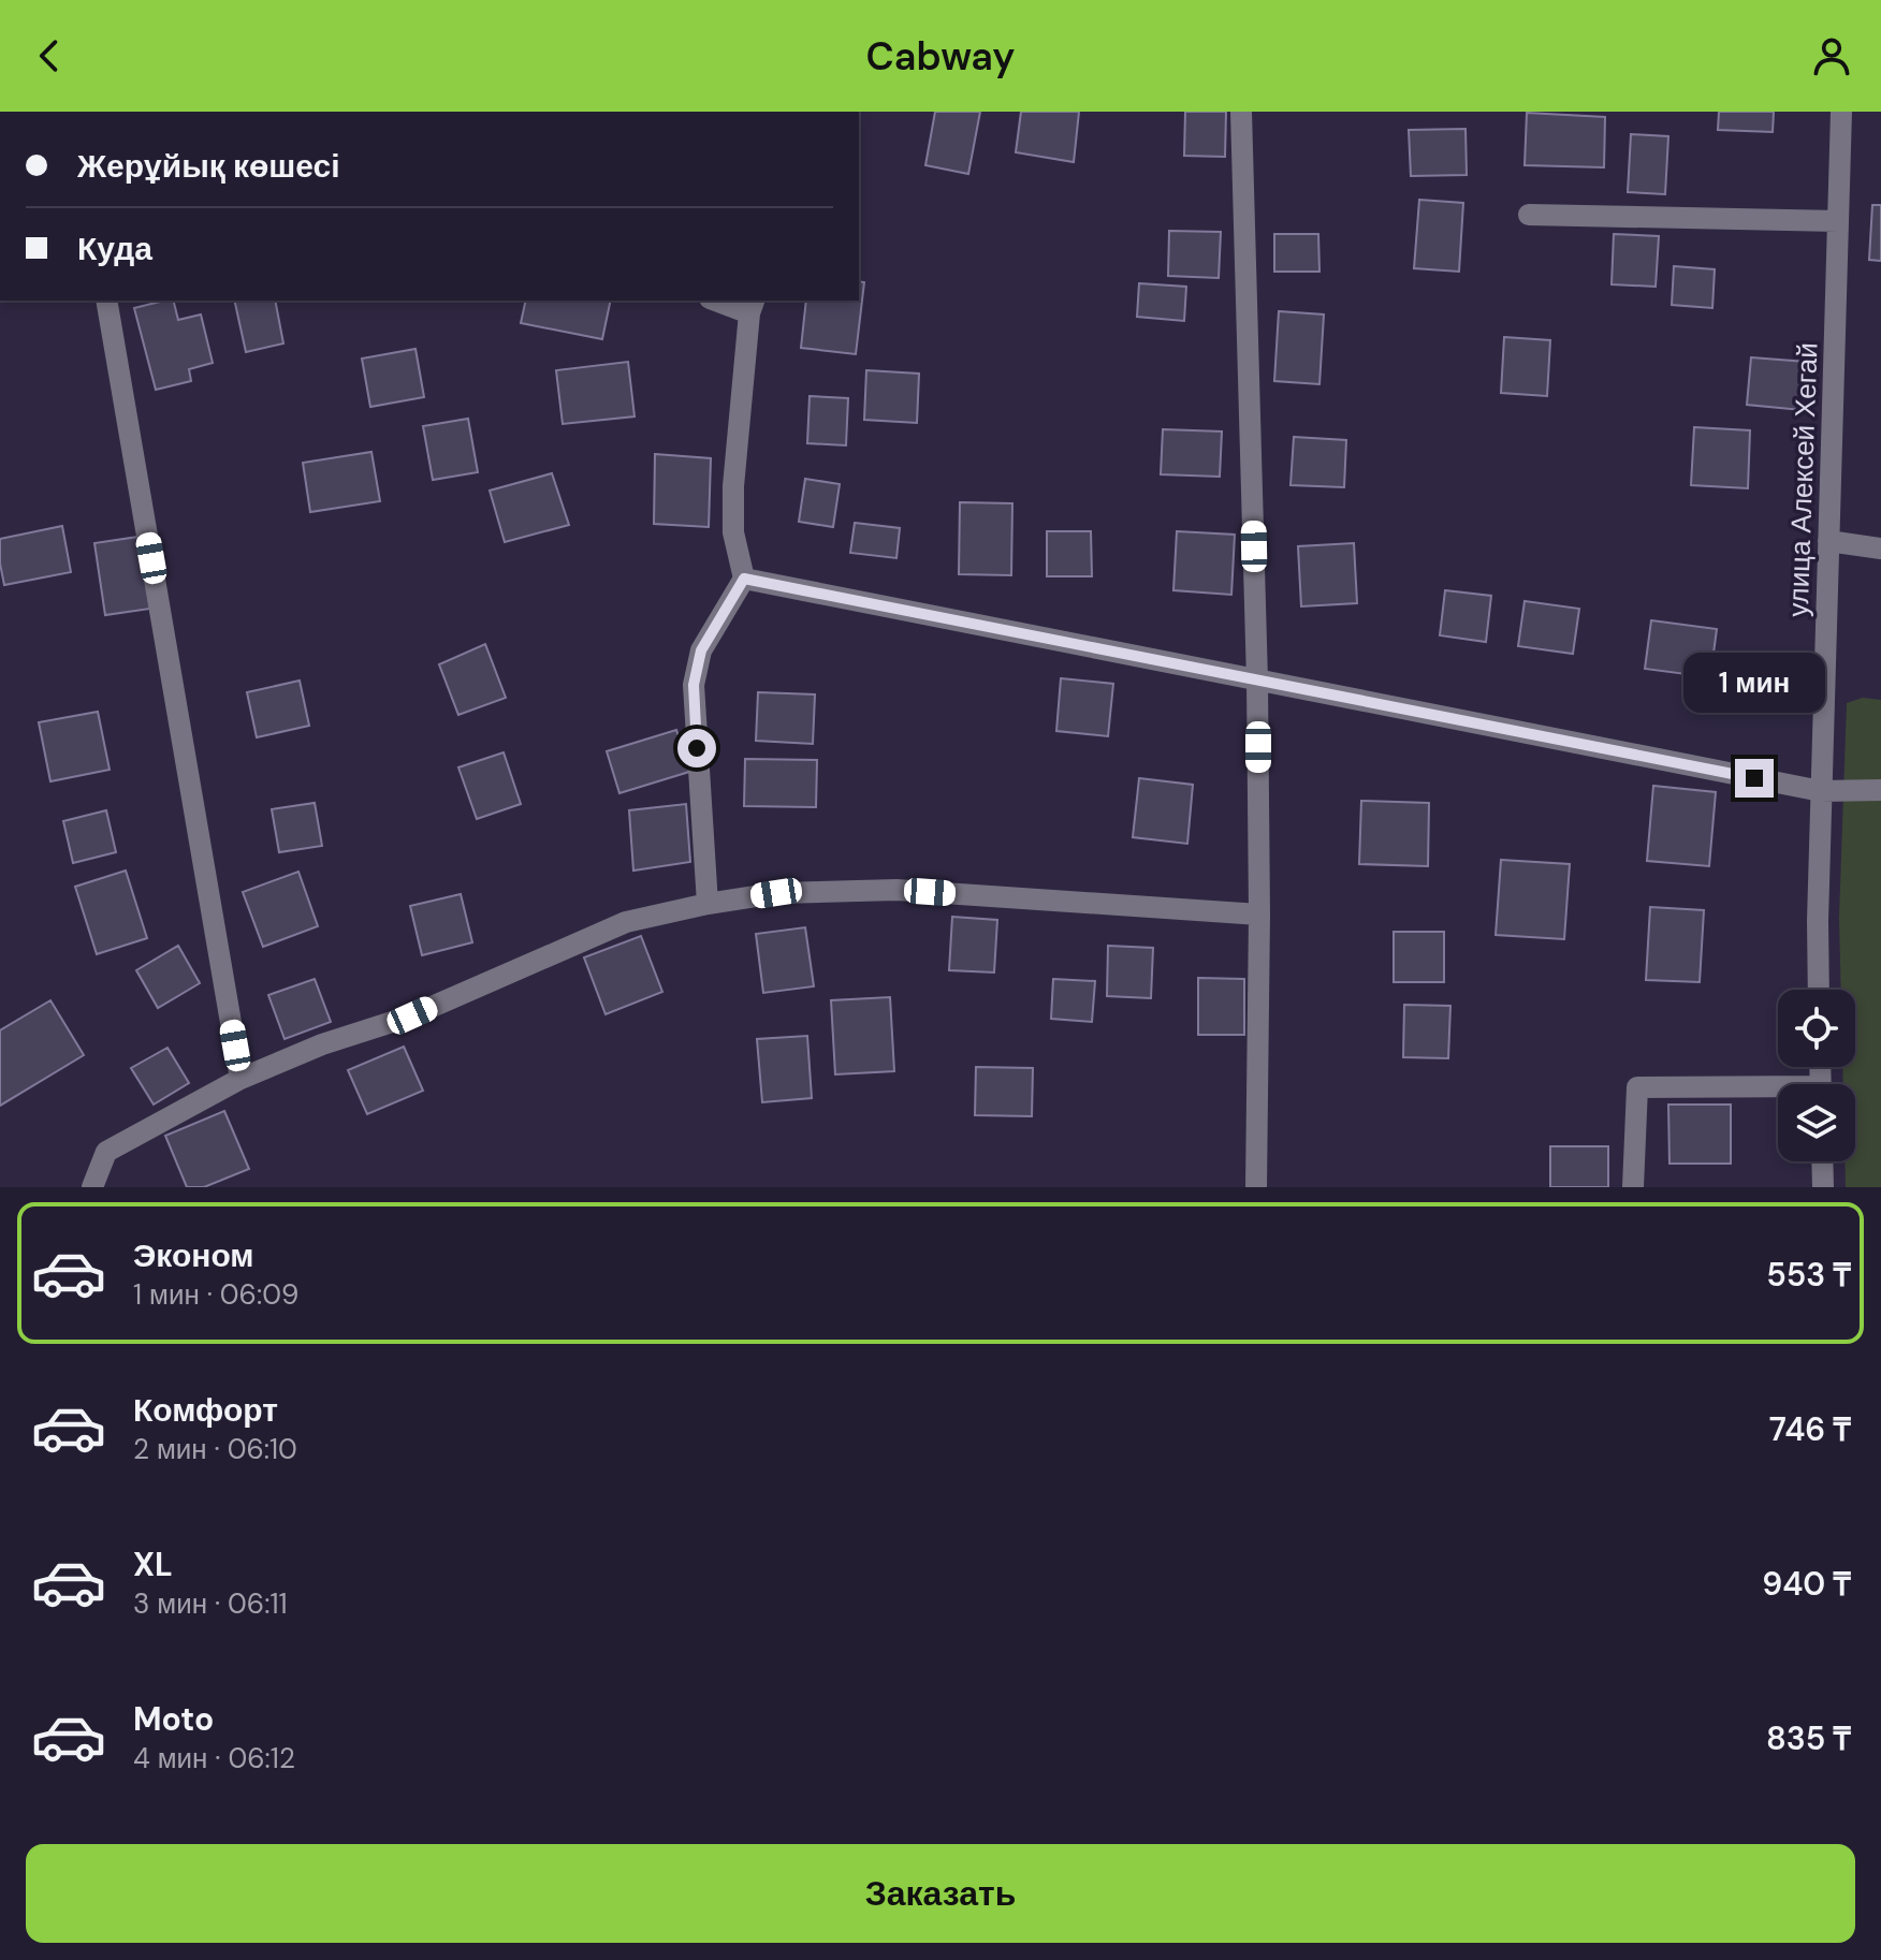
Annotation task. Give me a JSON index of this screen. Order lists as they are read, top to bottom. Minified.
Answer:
{"streets":{"street":["улица Алексей Хегай"]},"page":{"header":"Cabway","banner":["Жерұйық көшесі","Куда"],"bubble":"1 мин","list":[{"name":"Эконом","note":"1 мин · 06:09","value":"553 ₸"},{"name":"Комфорт","note":"2 мин · 06:10","value":"746 ₸"},{"name":"XL","note":"3 мин · 06:11","value":"940 ₸"},{"name":"Moto","note":"4 мин · 06:12","value":"835 ₸"}],"buttons":"Заказать"}}
